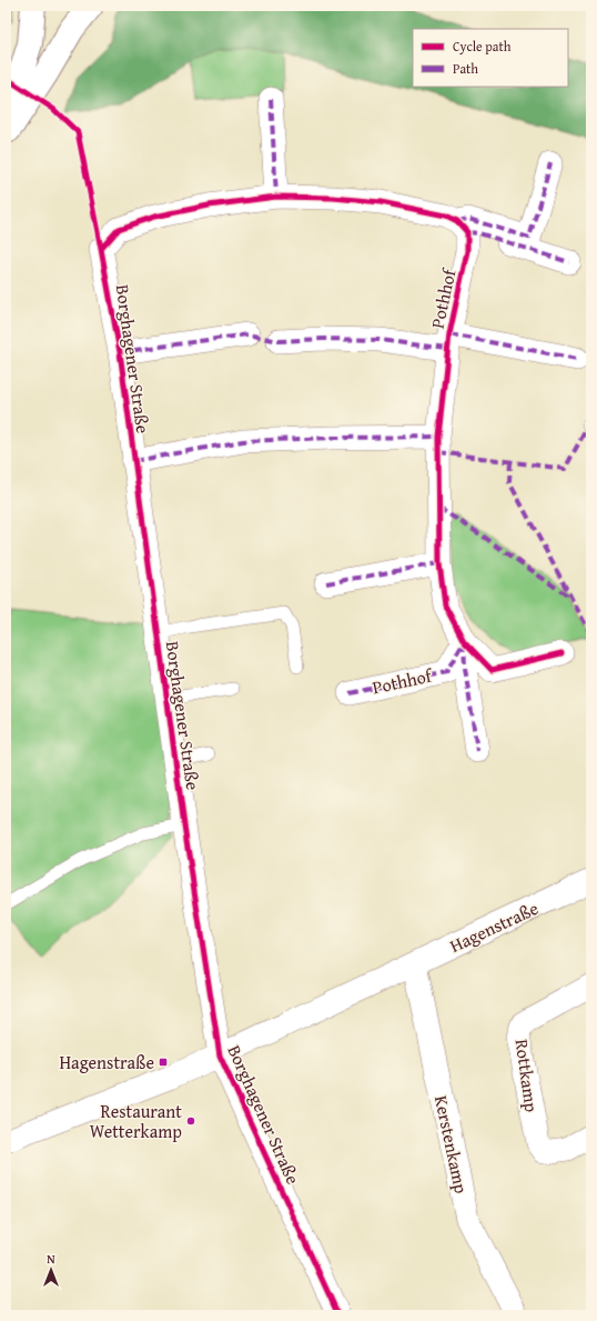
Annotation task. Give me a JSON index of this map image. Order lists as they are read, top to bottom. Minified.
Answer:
{"streets":{"street":["Pothhof","Borghagener Straße","Hagenstraße","Rottkamp","Kerstenkamp"]},"crossings":[["Borghagener Straße","Hagenstraße"],["Hagenstraße","Kerstenkamp"]],"places":{"transit":["Hagenstraße"],"other":["Restaurant Wetterkamp"]},"legend":["Cycle path","Path"],"north":"top"}
